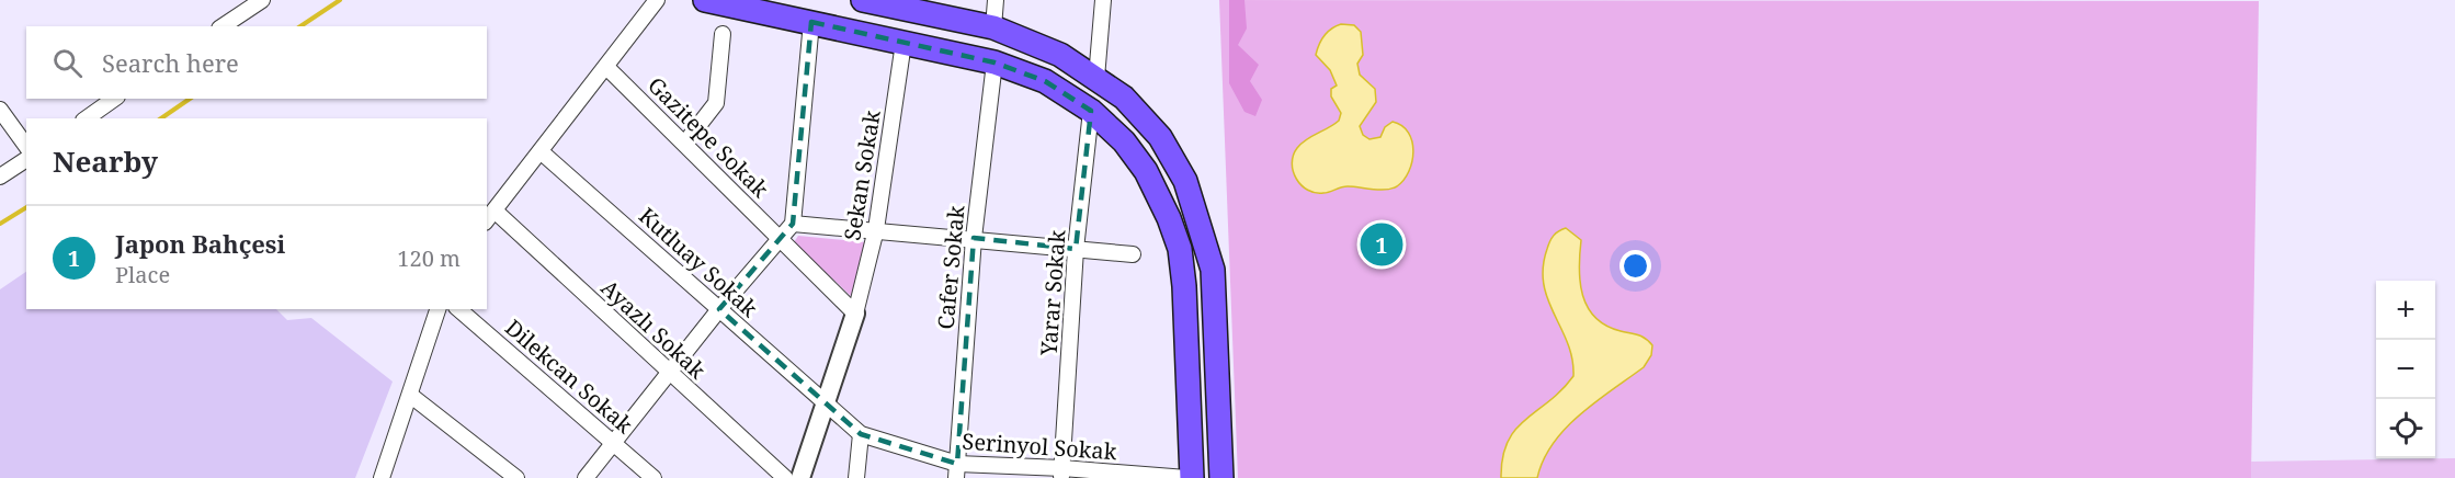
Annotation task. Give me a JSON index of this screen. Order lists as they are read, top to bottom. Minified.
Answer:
{"streets":{"street":["Gazitepe Sokak","Sekan Sokak","Kutluay Sokak","Cafer Sokak","Yarar Sokak","Ayazlı Sokak","Dilekcan Sokak","Serinyol Sokak"]},"crossings":[["Gazitepe Sokak","Sekan Sokak"],["Kutluay Sokak","Serinyol Sokak"],["Cafer Sokak","Serinyol Sokak"],["Yarar Sokak","Serinyol Sokak"]],"page":{"search":"Search here","heading":"Nearby","list":[{"mark":"1","name":"Japon Bahçesi","note":"Place","value":"120 m"}],"pins":"1","map_buttons":["+","−"]}}
